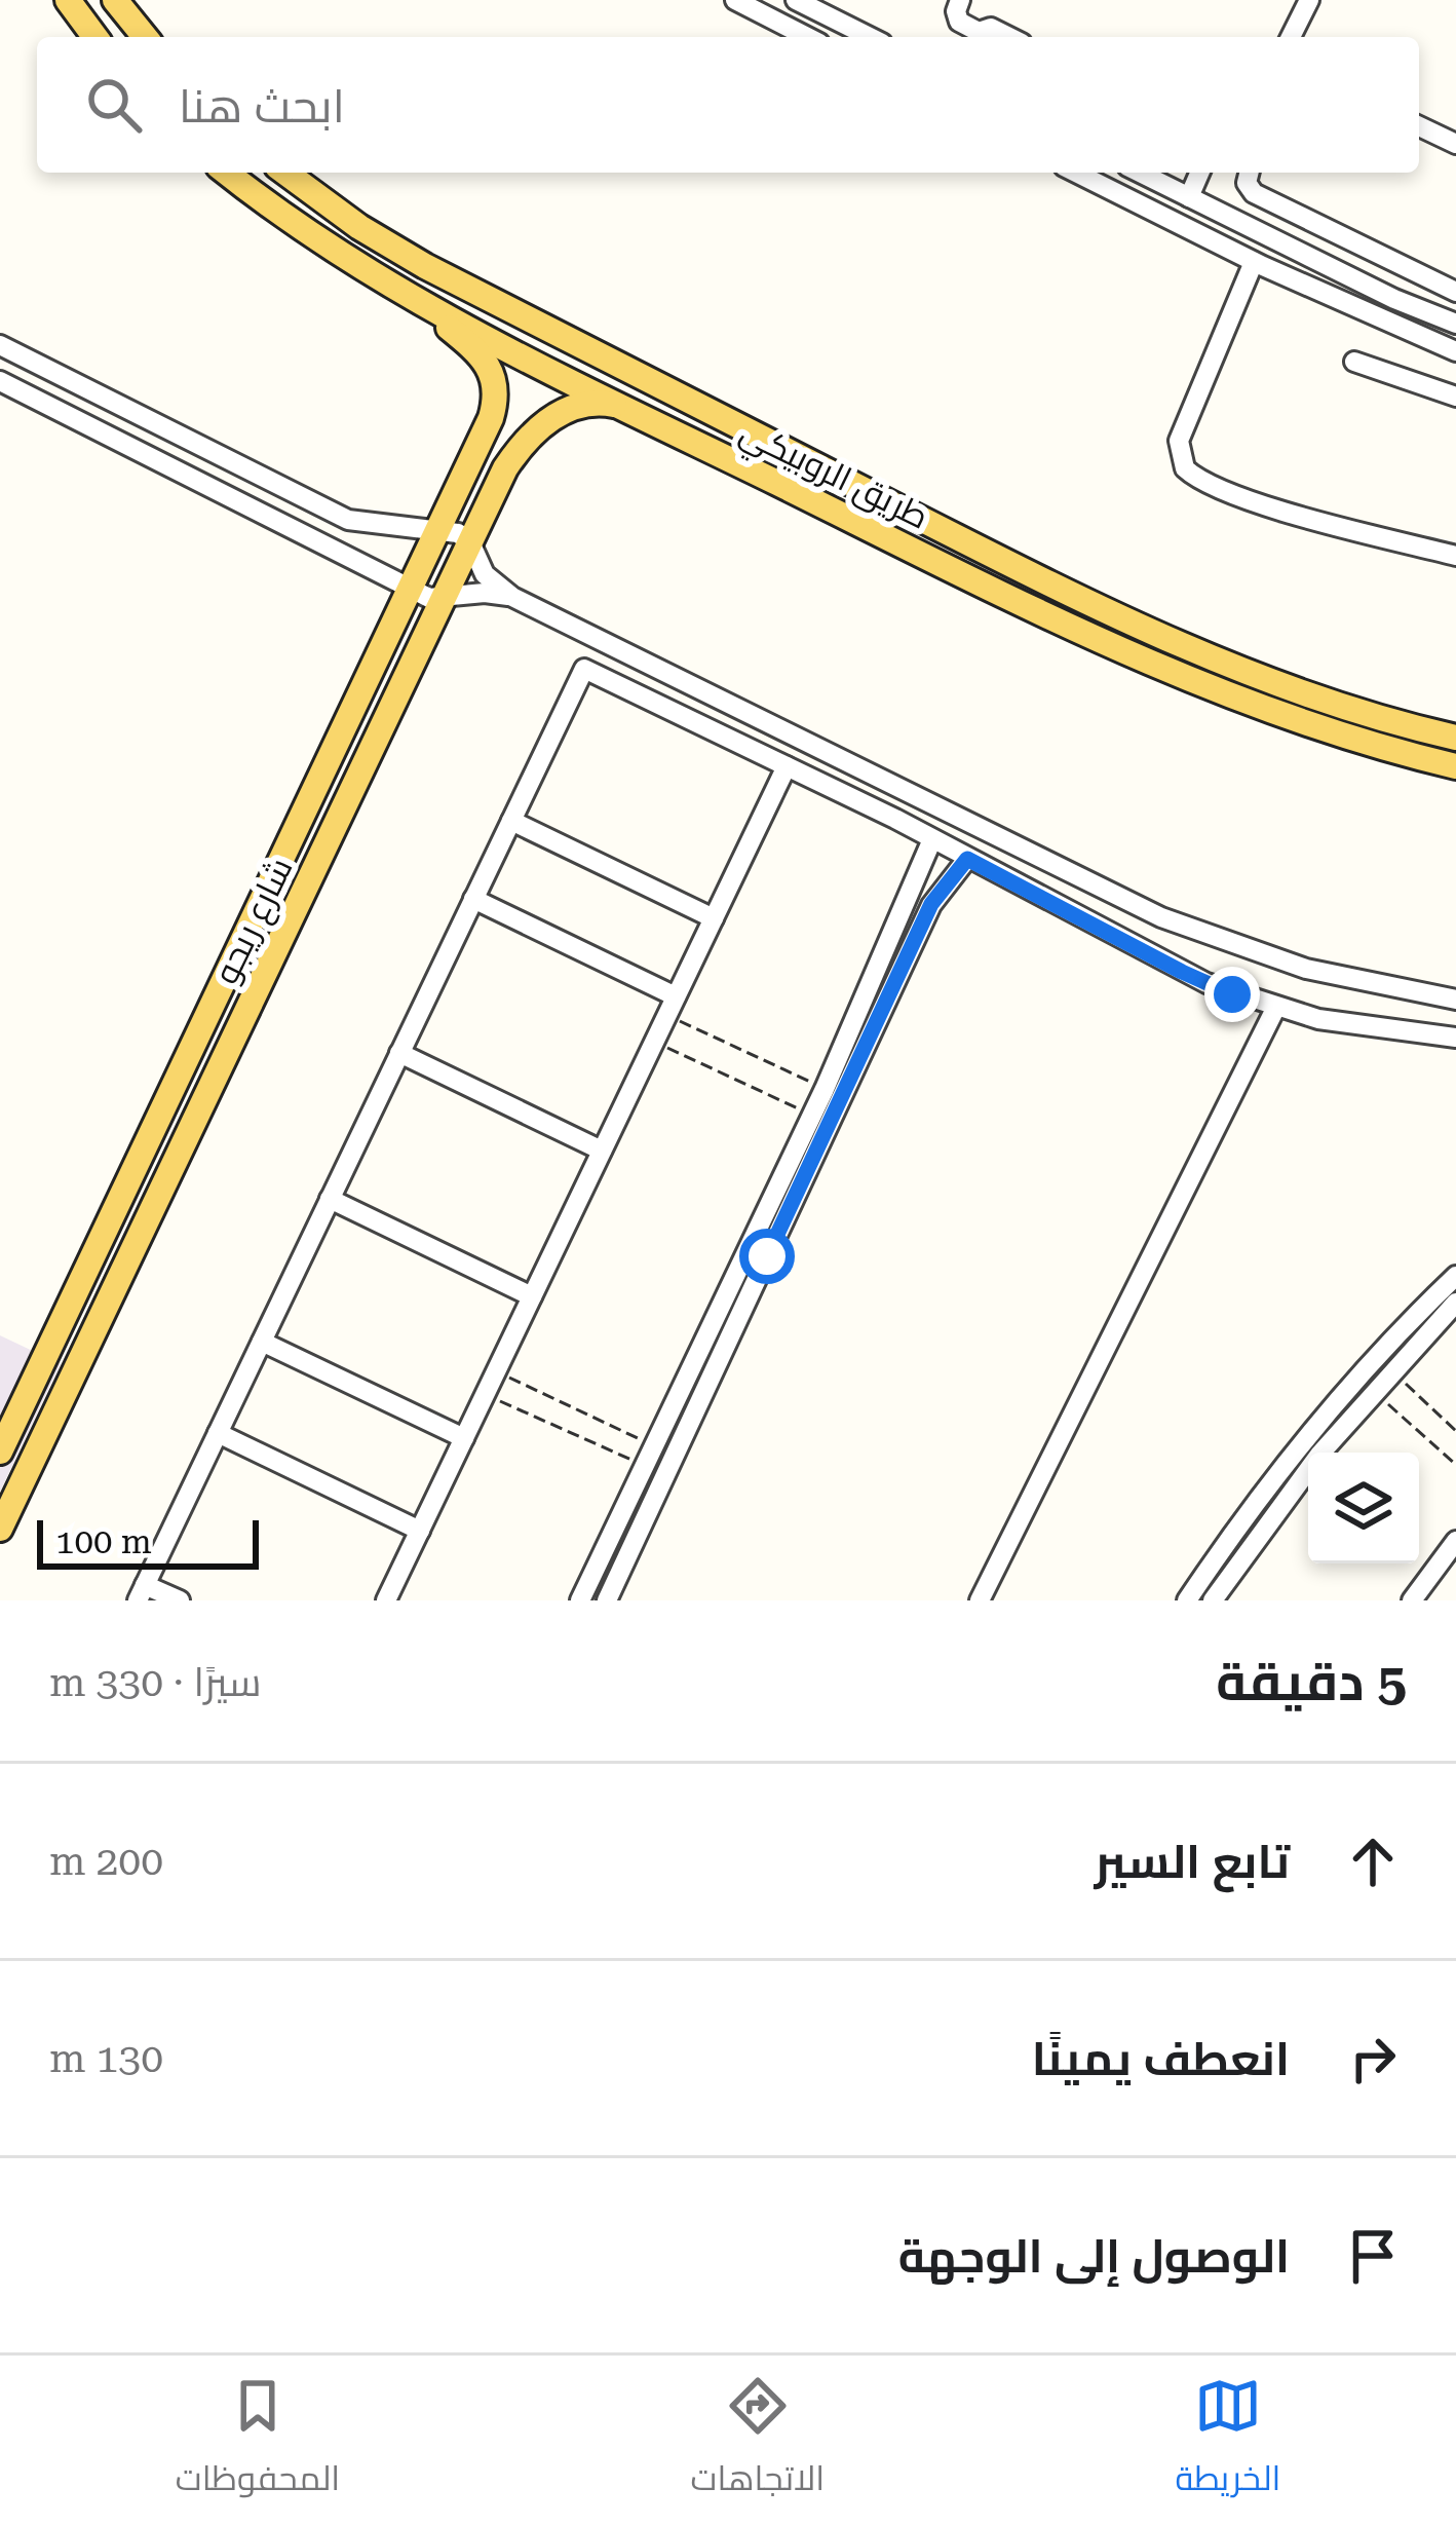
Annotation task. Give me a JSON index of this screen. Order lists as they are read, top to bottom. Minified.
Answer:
{"streets":{"main road":["طريق الروبيكي","شارع ريجو"]},"crossings":[["طريق الروبيكي","شارع ريجو"]],"scale_bar":"100 m","page":{"search":"ابحث هنا","scale":"100 m","heading":["5 دقيقة","سيرًا · 330 m"],"list":[["تابع السير","200 m"],["انعطف يمينًا","130 m"],"الوصول إلى الوجهة"],"nav":["الخريطة","الاتجاهات","المحفوظات"]}}
